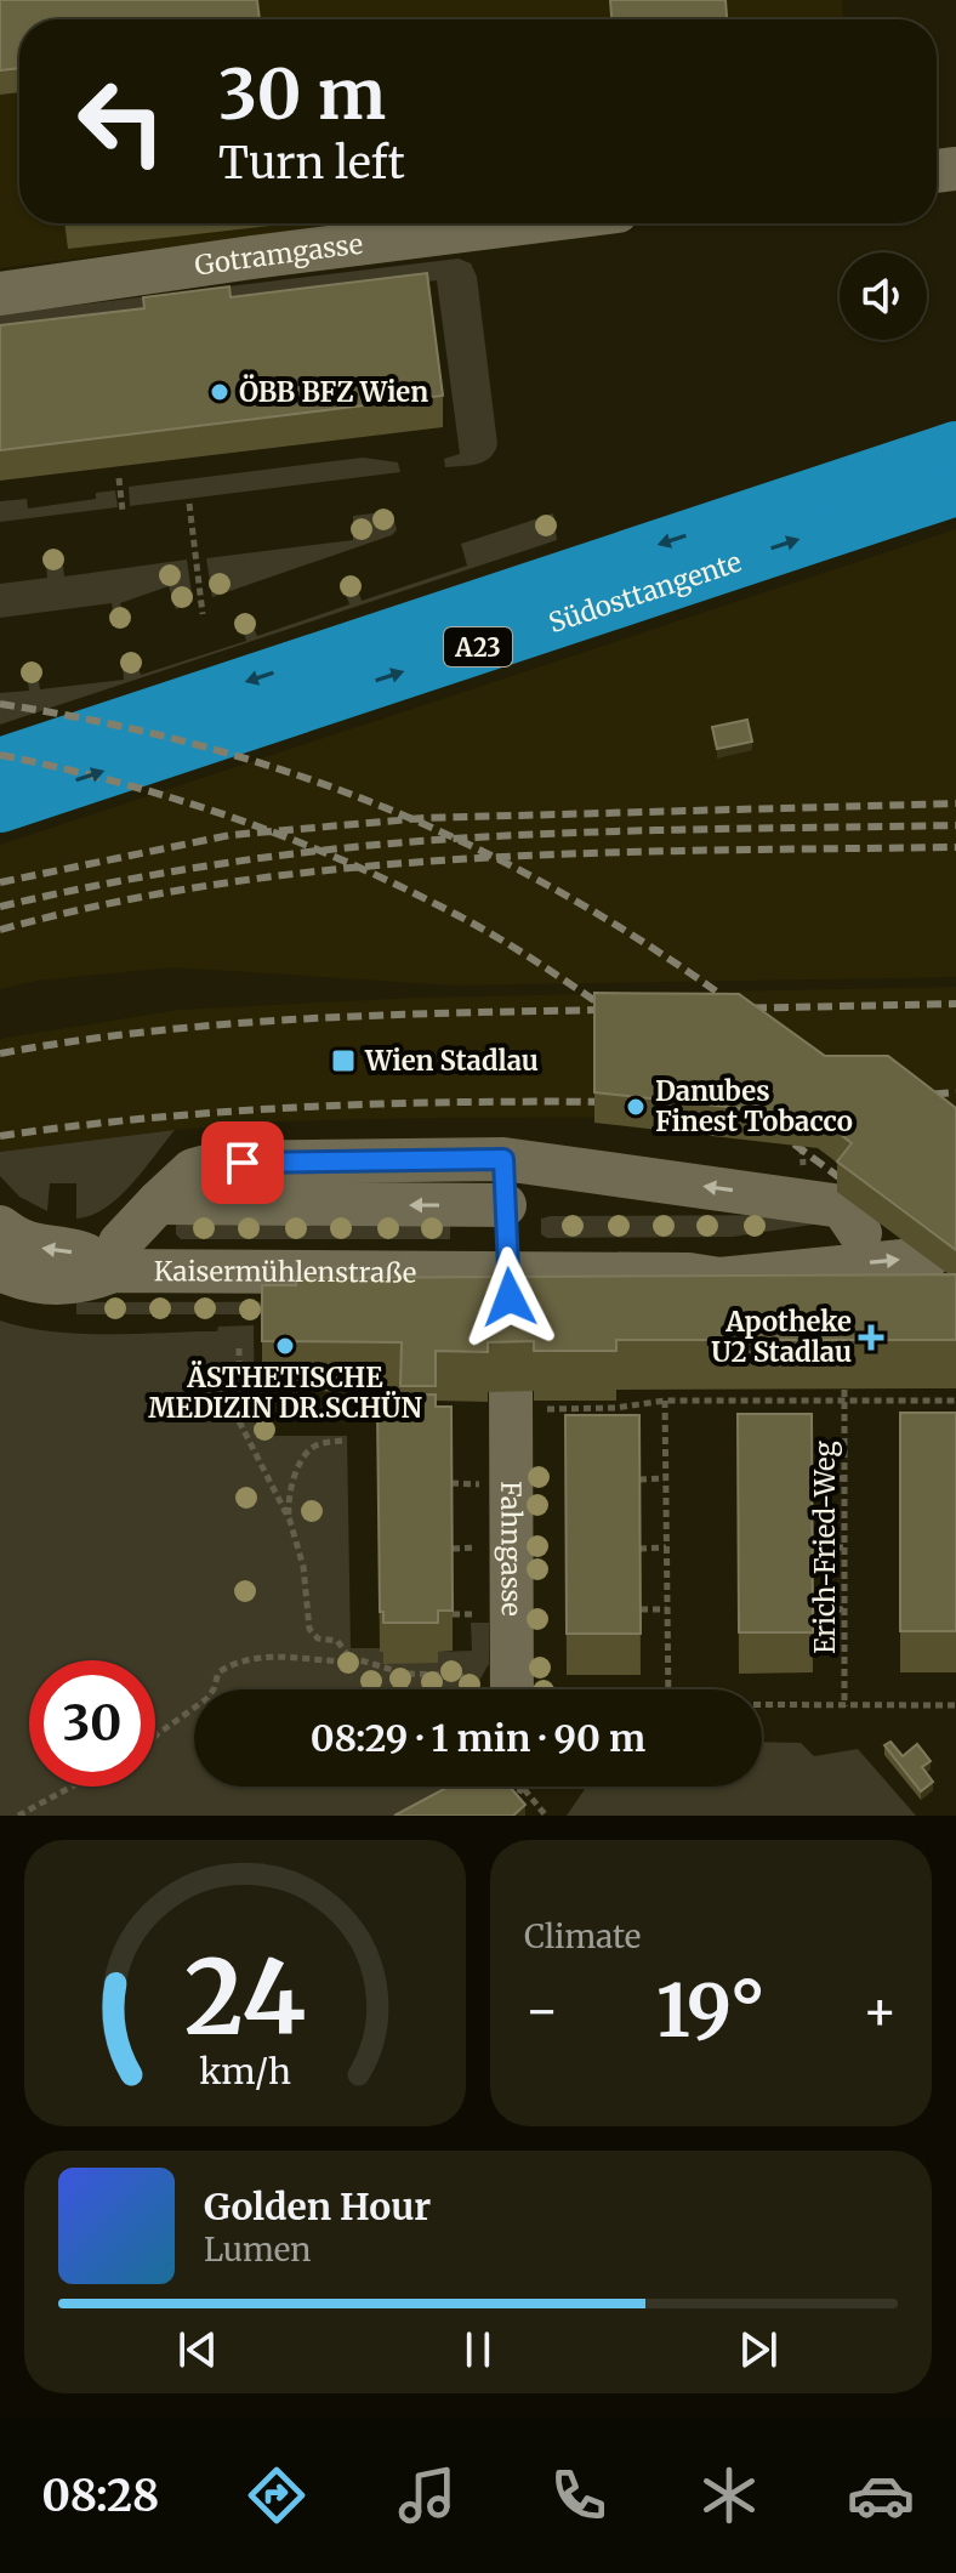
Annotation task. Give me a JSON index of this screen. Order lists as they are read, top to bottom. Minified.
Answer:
{"streets":{"highway":["Südosttangente","A23"],"street":["Gotramgasse","Kaisermühlenstraße","Fahngasse"],"path":["Erich-Fried-Weg"]},"places":{"other":["ÖBB BFZ Wien","Danubes Finest Tobacco","ÄSTHETISCHE MEDIZIN DR.SCHÜN"],"transit":["Wien Stadlau"],"health":["Apotheke U2 Stadlau"]},"page":{"turn":["30 m","Turn left"],"limit":"30","trip":"08:29 · 1 min · 90 m","tile":"Climate","heat":["−","19°","+"],"song":["Golden Hour","Lumen"],"tabs":"08:28","gauge":["24","km/h"]}}
